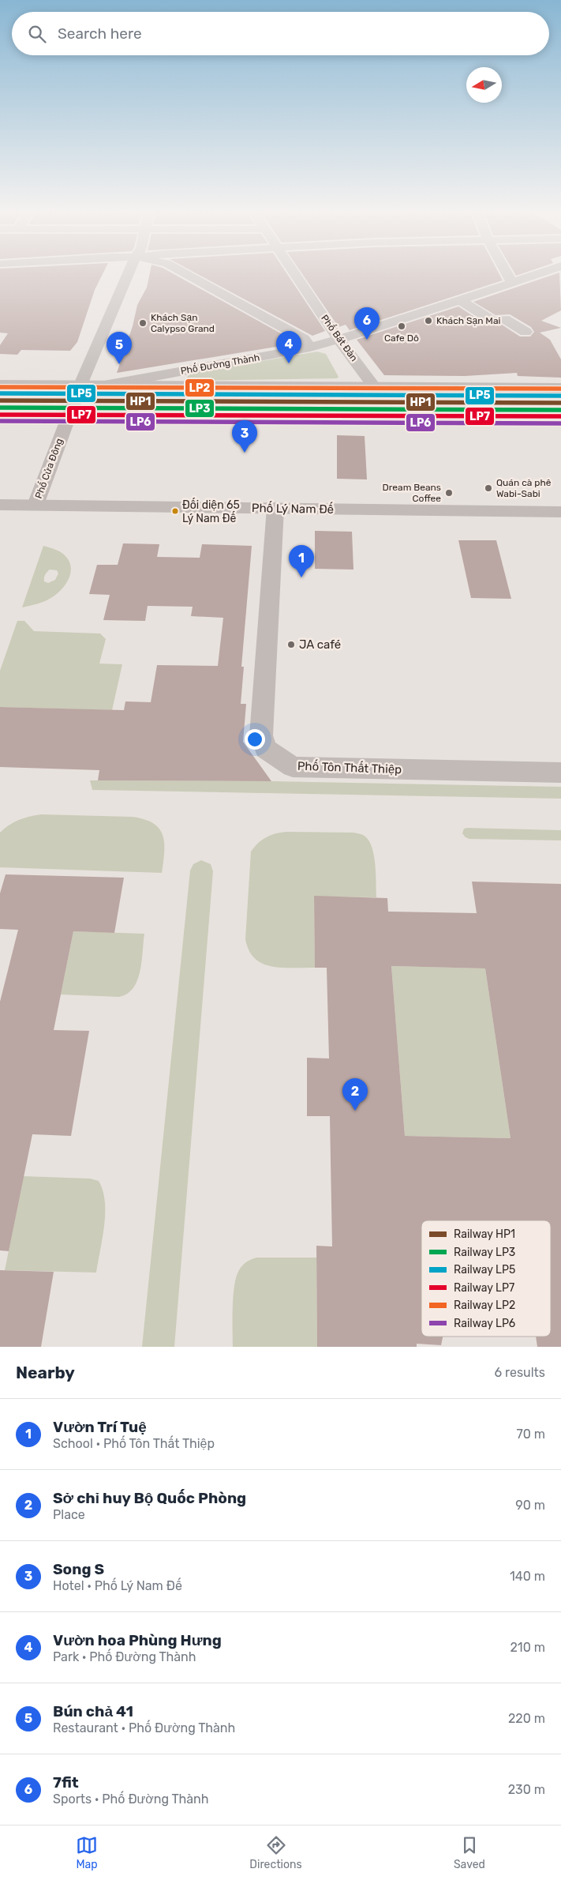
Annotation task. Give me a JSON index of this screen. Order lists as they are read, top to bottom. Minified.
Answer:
{"streets":{"street":["Phố Bát Đàn","Phố Đường Thành","Phố Cửa Đông","Phố Lý Nam Đế","Phố Tôn Thất Thiệp"]},"crossings":[["Phố Bát Đàn","Phố Đường Thành"],["Phố Cửa Đông","Phố Lý Nam Đế"],["Phố Lý Nam Đế","Phố Tôn Thất Thiệp"]],"places":["Khách Sạn Mai","Khách Sạn Calypso Grand","Cafe Dô","Quán cà phê Wabi-Sabi","Dream Beans Coffee","Đối diện 65 Lý Nam Đế","JA café"],"lines":["rail line LP2","rail line LP5","rail line HP1","rail line LP3","rail line LP7","rail line LP6"],"legend":["Railway HP1","Railway LP3","Railway LP5","Railway LP7","Railway LP2","Railway LP6"],"north":"left","page":{"search":"Search here","pins":["6","4","5","3","1","2"],"heading":["Nearby","6 results"],"list":[{"mark":"1","name":"Vườn Trí Tuệ","note":"School · Phố Tôn Thất Thiệp","value":"70 m"},{"mark":"2","name":"Sở chỉ huy Bộ Quốc Phòng","note":"Place","value":"90 m"},{"mark":"3","name":"Song S","note":"Hotel · Phố Lý Nam Đế","value":"140 m"},{"mark":"4","name":"Vườn hoa Phùng Hưng","note":"Park · Phố Đường Thành","value":"210 m"},{"mark":"5","name":"Bún chả 41","note":"Restaurant · Phố Đường Thành","value":"220 m"},{"mark":"6","name":"7fit","note":"Sports · Phố Đường Thành","value":"230 m"}],"nav":["Map","Directions","Saved"]}}
